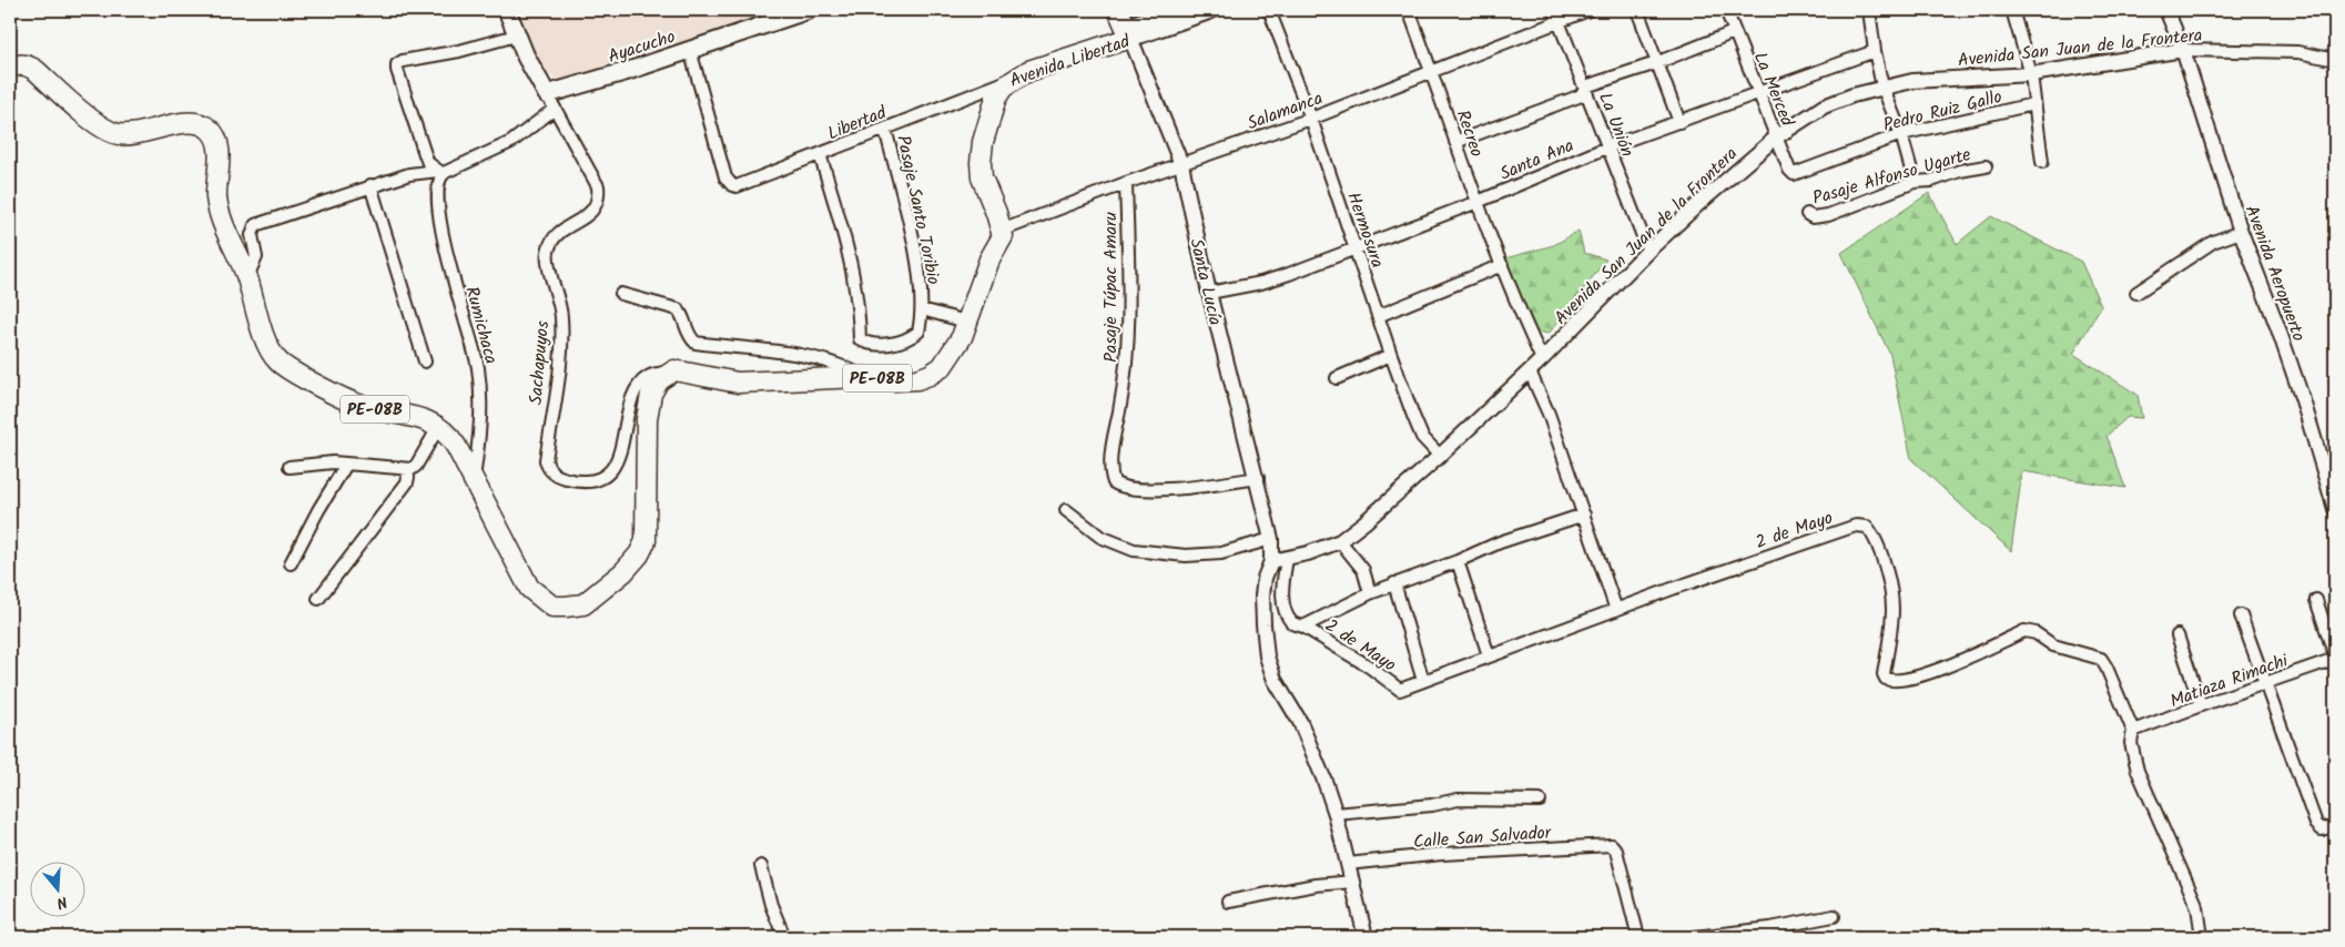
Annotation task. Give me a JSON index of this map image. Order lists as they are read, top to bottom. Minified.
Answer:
{"streets":{"highway":["Avenida Libertad","PE-08B"],"main road":["Ayacucho","Sachapuyos"],"street":["Avenida San Juan de la Frontera","La Merced","Salamanca","Pedro Ruiz Gallo","Libertad","La Unión","Recreo","Santa Ana","Pasaje Alfonso Ugarte","Pasaje Santo Toribio","Hermosura","Avenida Aeropuerto","Santa Lucía","Pasaje Túpac Amaru","Rumichaca","2 de Mayo","Matiaza Rimachi","Calle San Salvador"]},"crossings":[["Ayacucho","Libertad"],["Ayacucho","Rumichaca"],["Ayacucho","Sachapuyos"],["Ayacucho","PE-08B"],["Avenida San Juan de la Frontera","La Merced"],["Avenida San Juan de la Frontera","La Unión"],["Avenida San Juan de la Frontera","Recreo"],["Avenida San Juan de la Frontera","Hermosura"],["Avenida San Juan de la Frontera","Avenida Aeropuerto"],["Avenida San Juan de la Frontera","Santa Lucía"],["Avenida Libertad","Libertad"],["Avenida Libertad","Santa Lucía"],["La Merced","Pedro Ruiz Gallo"],["La Merced","Santa Ana"],["Salamanca","La Unión"],["Salamanca","Recreo"],["Salamanca","Hermosura"],["Salamanca","Santa Lucía"],["Salamanca","Pasaje Túpac Amaru"],["Salamanca","PE-08B"],["Libertad","Pasaje Santo Toribio"],["La Unión","Santa Ana"],["Recreo","Santa Ana"],["Santa Ana","Hermosura"],["Santa Ana","Santa Lucía"],["Santa Lucía","Pasaje Túpac Amaru"],["Santa Lucía","Calle San Salvador"],["Sachapuyos","PE-08B"],["2 de Mayo","Matiaza Rimachi"]],"north":"bottom"}
